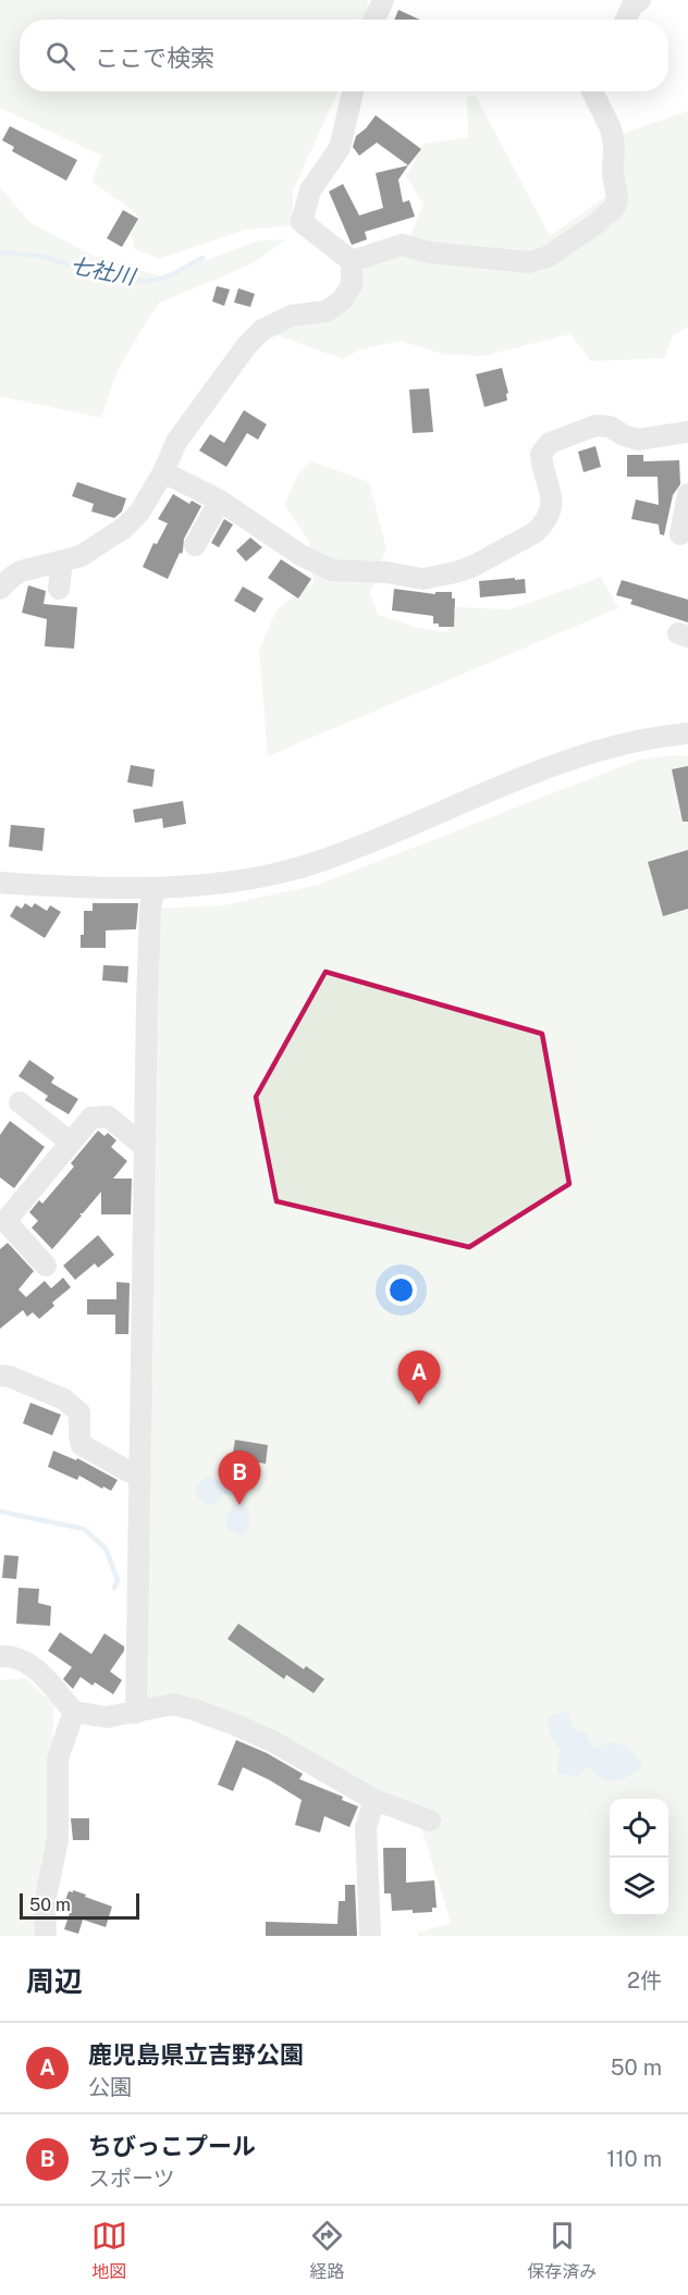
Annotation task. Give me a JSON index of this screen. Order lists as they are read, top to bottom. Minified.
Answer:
{"water":["七社川"],"scale_bar":"50 m","page":{"search":"ここで検索","pins":["A","B"],"scale":"50 m","heading":["周辺","2件"],"list":[{"mark":"A","name":"鹿児島県立吉野公園","note":"公園","value":"50 m"},{"mark":"B","name":"ちびっこプール","note":"スポーツ","value":"110 m"}],"nav":["地図","経路","保存済み"]}}
